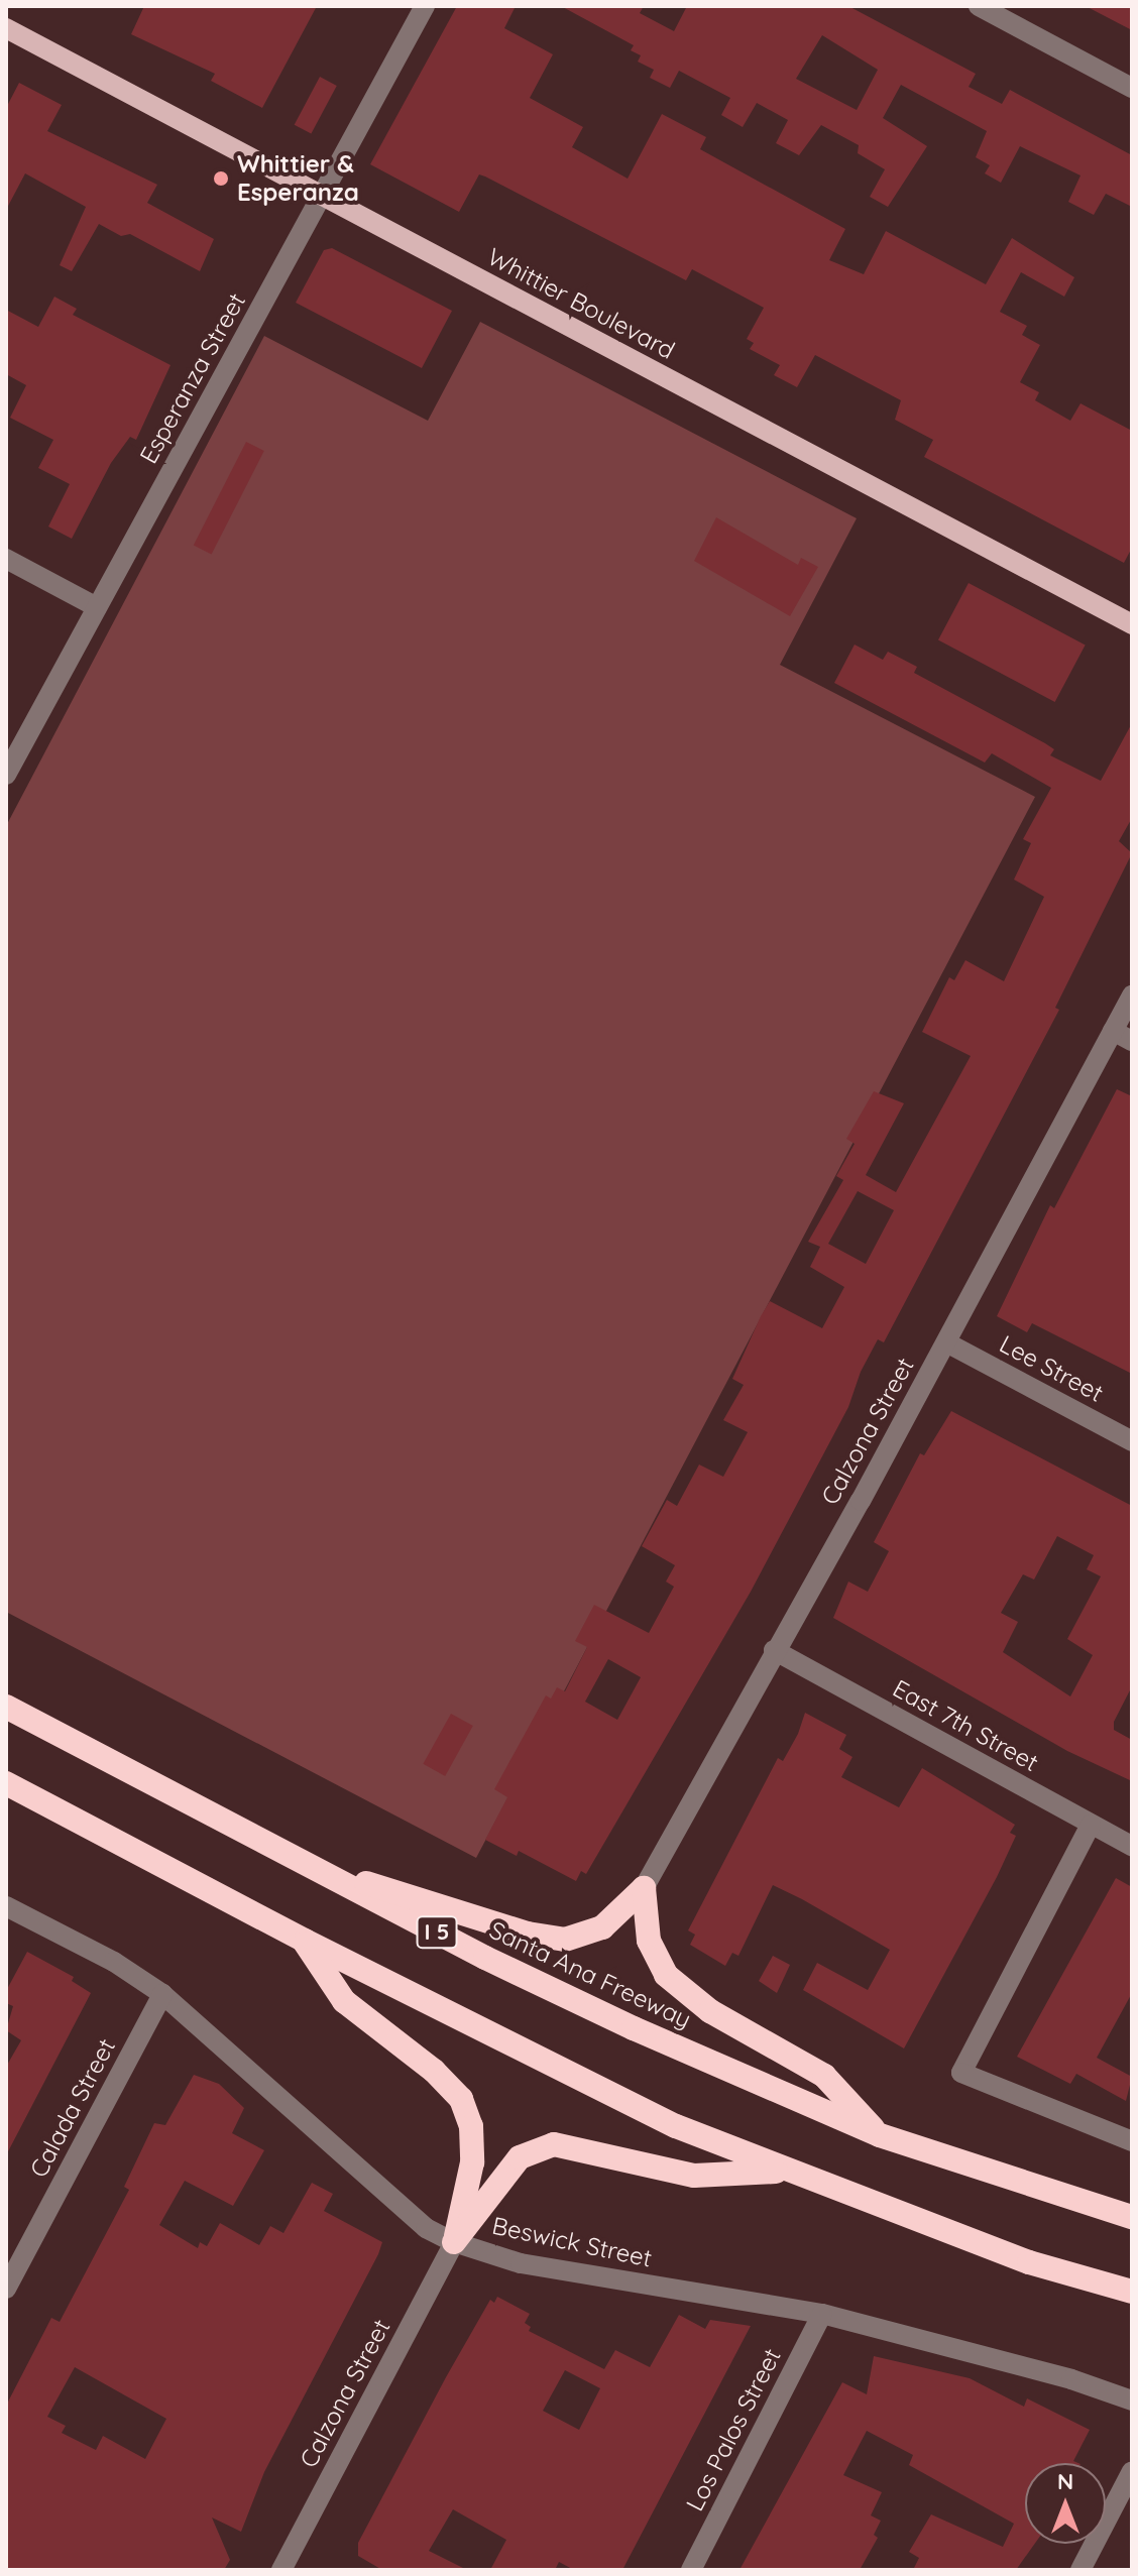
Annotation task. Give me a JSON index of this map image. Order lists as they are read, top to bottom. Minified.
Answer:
{"streets":{"highway":["I 5","Santa Ana Freeway"],"main road":["Whittier Boulevard"],"street":["Esperanza Street","Lee Street","Calzona Street","East 7th Street","Calada Street","Beswick Street","Los Palos Street"]},"crossings":[["Whittier Boulevard","Esperanza Street"],["Lee Street","Calzona Street"],["Calzona Street","East 7th Street"],["Calzona Street","Beswick Street"],["Calada Street","Beswick Street"],["Beswick Street","Los Palos Street"]],"places":["Whittier & Esperanza"],"north":"top"}
